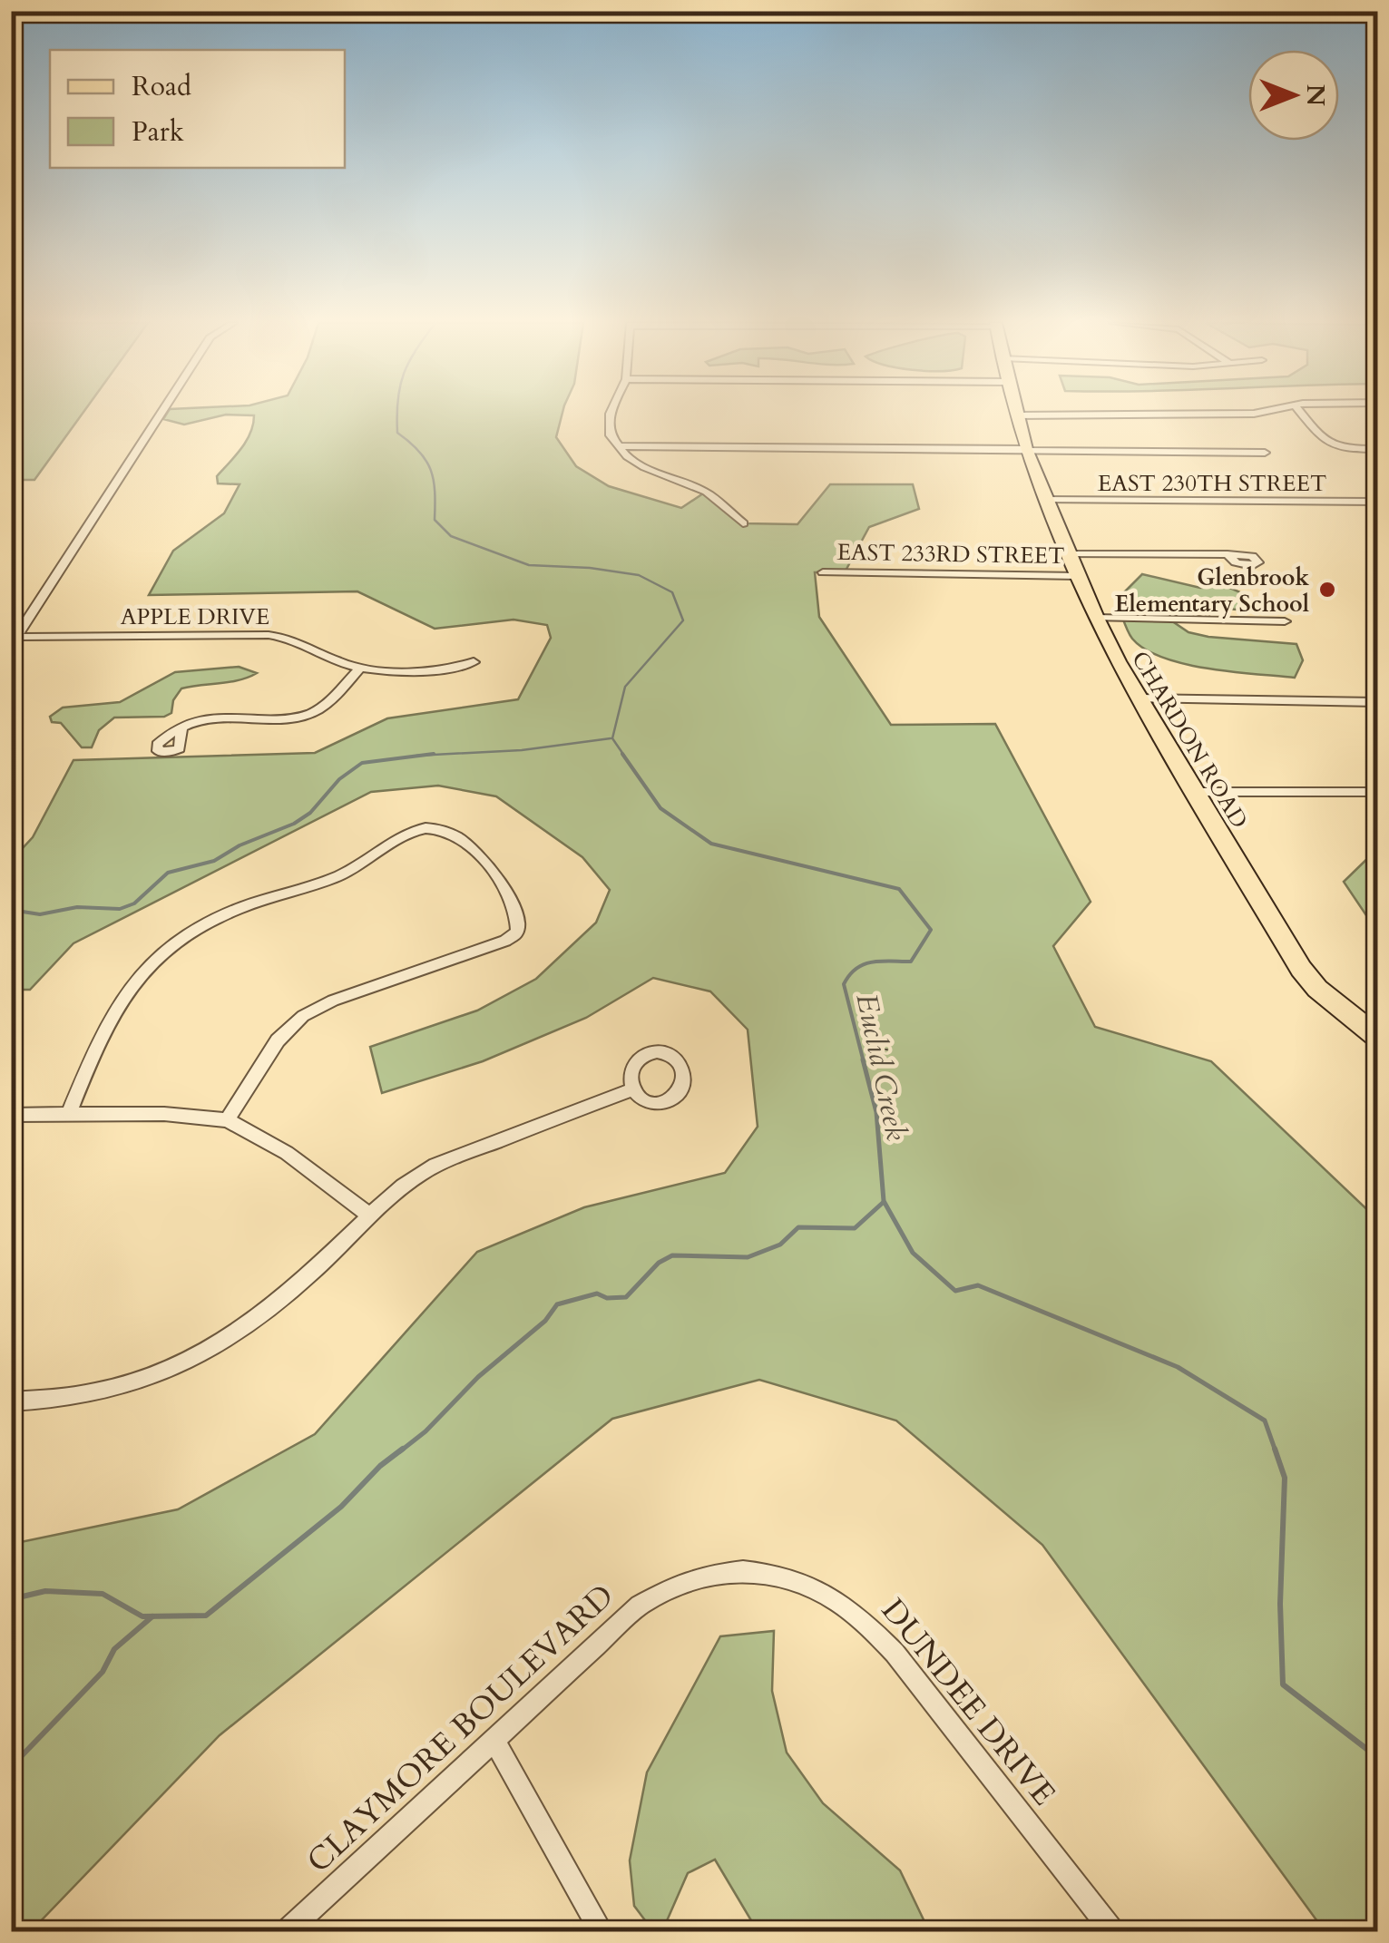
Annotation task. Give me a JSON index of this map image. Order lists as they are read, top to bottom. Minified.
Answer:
{"streets":{"main road":["CHARDON ROAD"],"street":["EAST 230TH STREET","EAST 233RD STREET","APPLE DRIVE","DUNDEE DRIVE","CLAYMORE BOULEVARD"]},"crossings":[["EAST 230TH STREET","CHARDON ROAD"],["EAST 233RD STREET","CHARDON ROAD"],["DUNDEE DRIVE","CLAYMORE BOULEVARD"]],"water":["Euclid Creek"],"places":["Glenbrook Elementary School"],"legend":["Road","Park"],"north":"right"}
